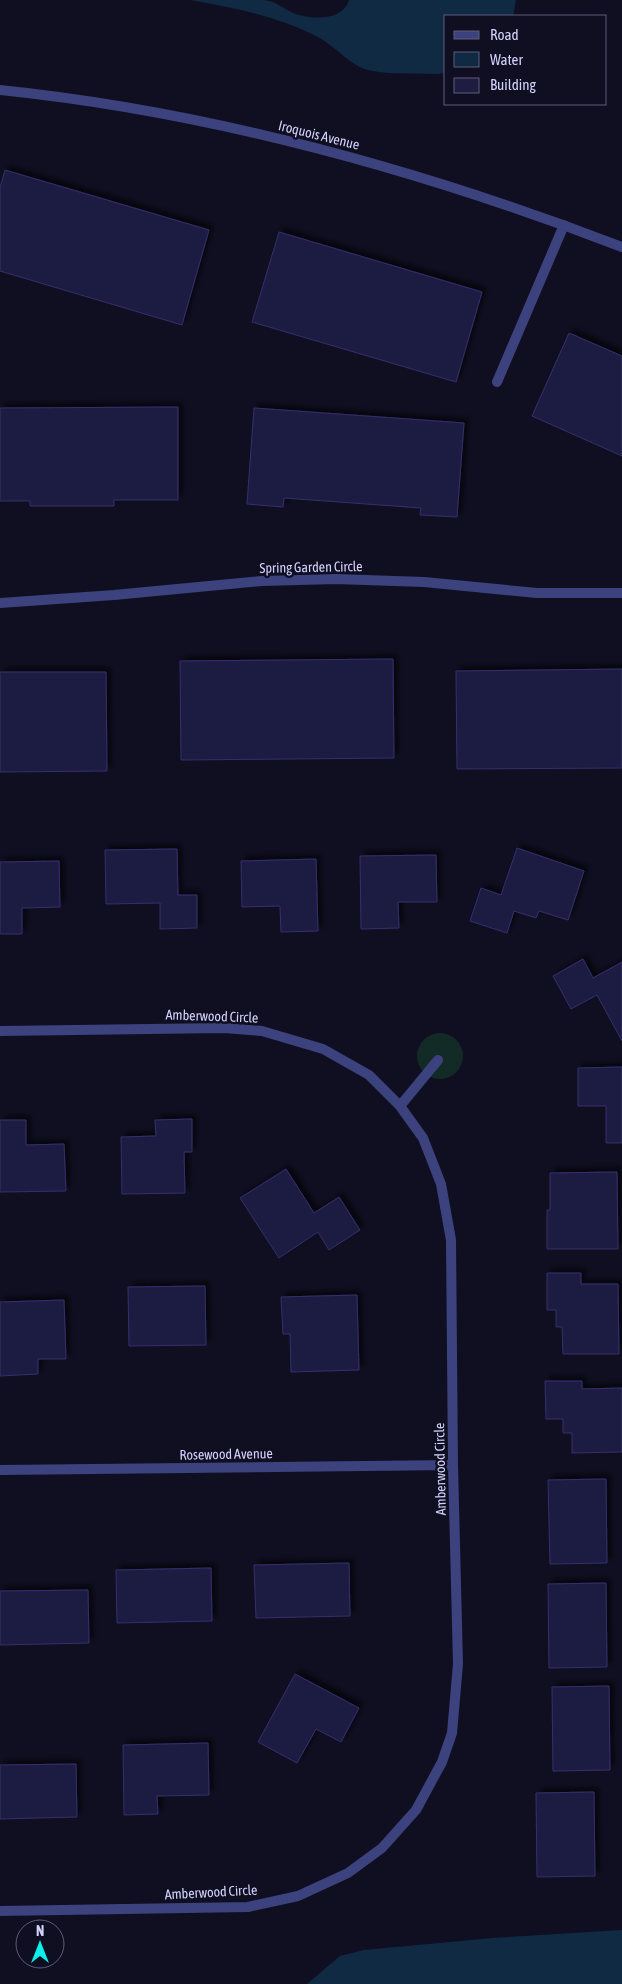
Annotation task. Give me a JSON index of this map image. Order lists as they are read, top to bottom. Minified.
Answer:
{"streets":{"street":["Iroquois Avenue","Spring Garden Circle","Amberwood Circle","Rosewood Avenue"]},"crossings":[["Amberwood Circle","Rosewood Avenue"]],"legend":["Road","Water","Building"],"north":"top"}
